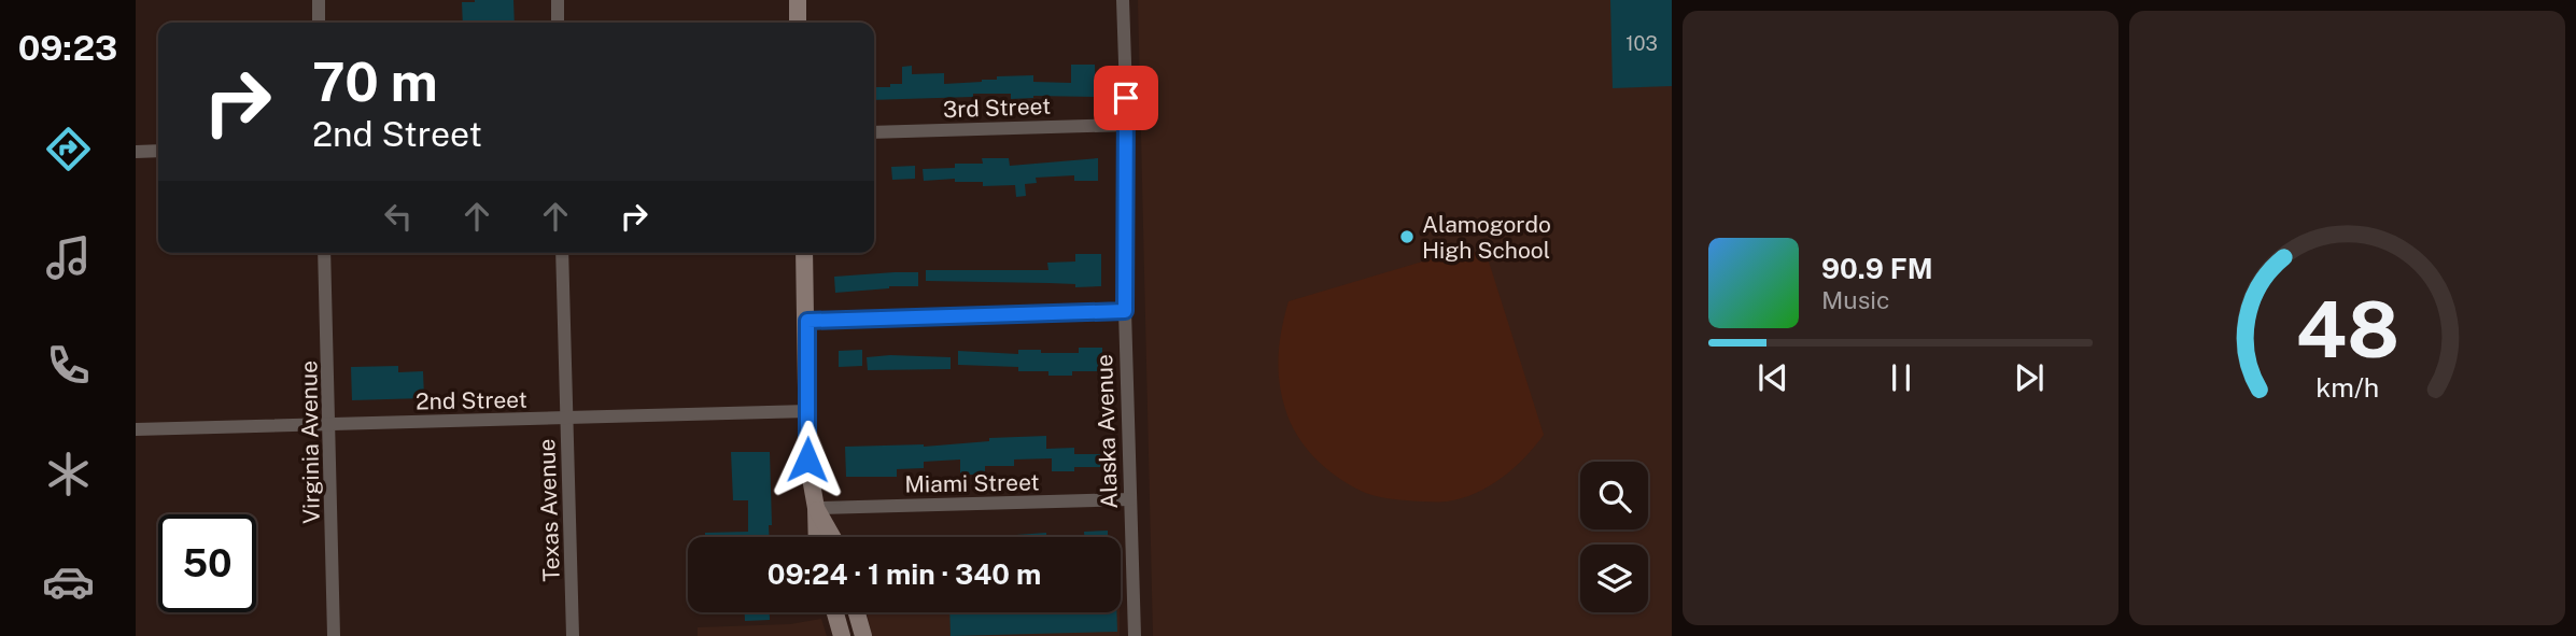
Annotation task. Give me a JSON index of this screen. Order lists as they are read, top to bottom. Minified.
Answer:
{"streets":{"street":["3rd Street","2nd Street","Alaska Avenue","Virginia Avenue","Miami Street","Texas Avenue"]},"crossings":[["3rd Street","Alaska Avenue"],["2nd Street","Virginia Avenue"],["2nd Street","Texas Avenue"],["Alaska Avenue","Miami Street"]],"places":["Alamogordo High School"],"house_numbers":["103"],"page":{"tabs":"09:23","turn":["70 m","2nd Street"],"song":["90.9 FM","Music"],"limit":"50","trip":"09:24 · 1 min · 340 m","gauge":["48","km/h"]}}
